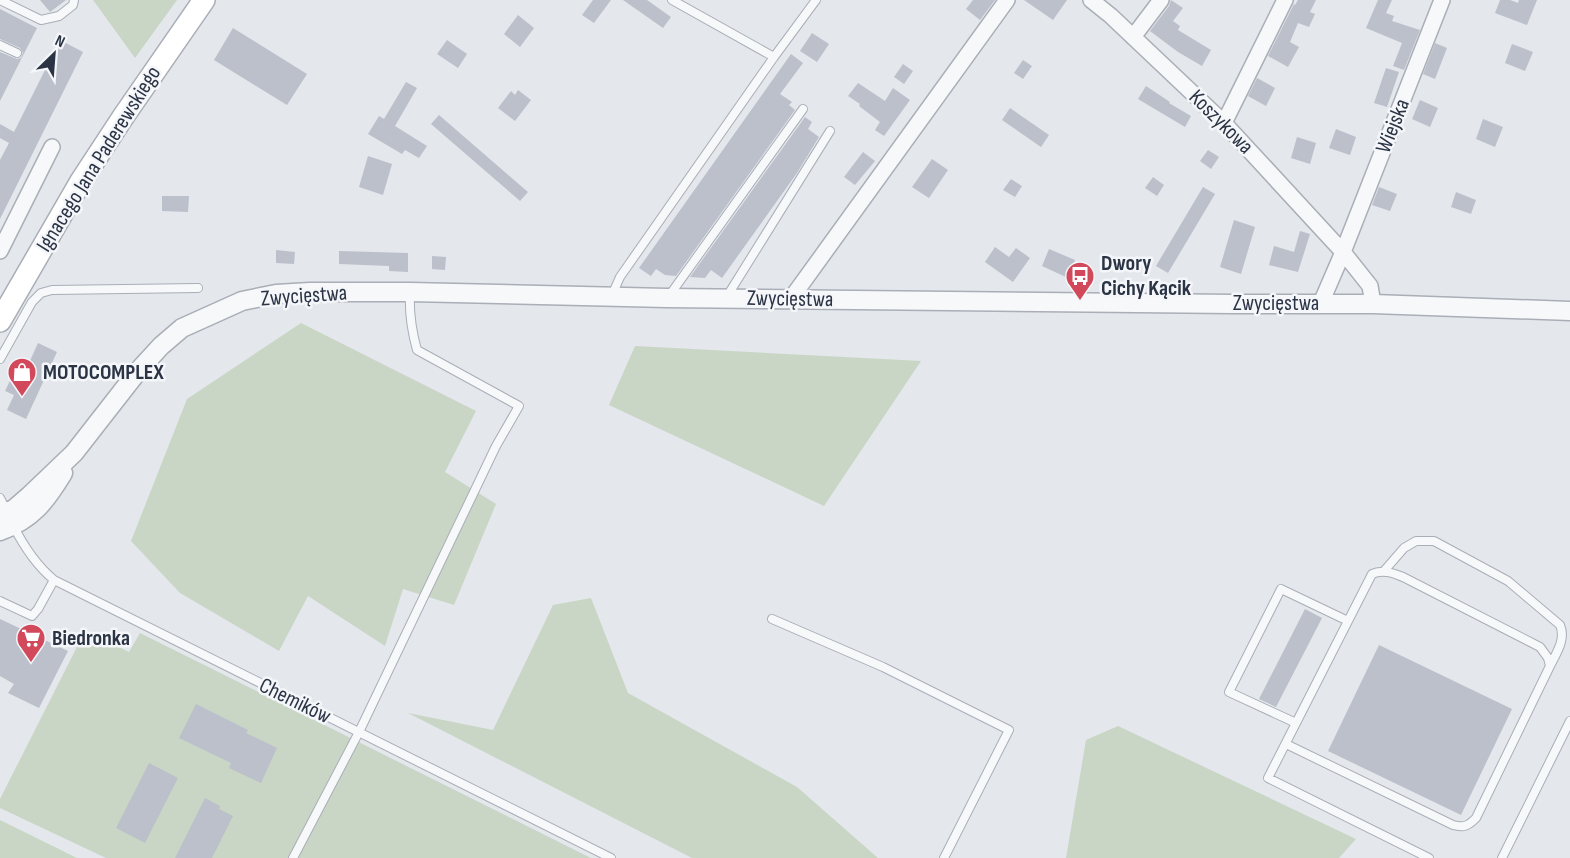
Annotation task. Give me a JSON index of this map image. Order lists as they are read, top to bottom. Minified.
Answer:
{"streets":{"main road":["Ignacego Jana Paderewskiego"],"street":["Koszykowa","Wiejska","Zwycięstwa"],"lane":["Chemików"]},"crossings":[["Koszykowa","Wiejska"],["Koszykowa","Zwycięstwa"],["Zwycięstwa","Chemików"]],"places":{"bus stop":["Dwory Cichy Kącik"],"shop":["MOTOCOMPLEX"],"supermarket":["Biedronka"]},"north":"top right"}
